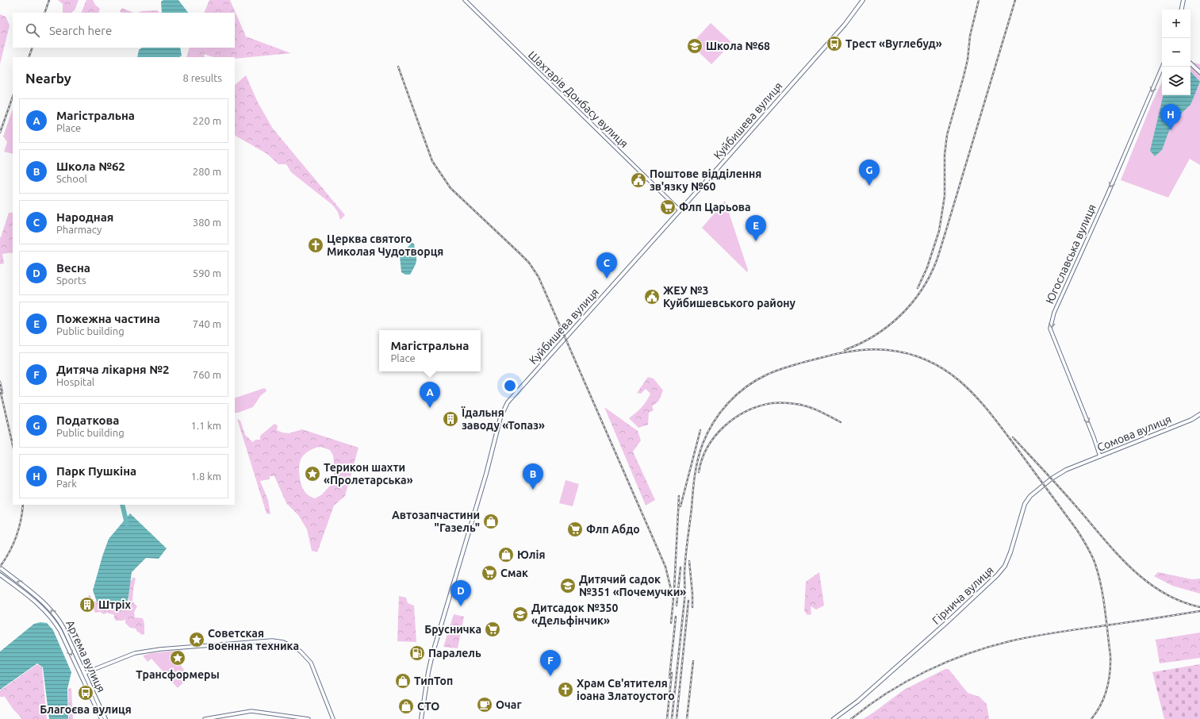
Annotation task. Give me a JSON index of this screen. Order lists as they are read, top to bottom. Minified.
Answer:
{"streets":{"main road":["Куйбишева вулиця","Сомова вулиця","Гірнича вулиця","Артема вулиця"],"street":["Шахтарів Донбасу вулиця","Югославська вулиця"]},"crossings":[["Шахтарів Донбасу вулиця","Куйбишева вулиця"],["Югославська вулиця","Сомова вулиця"],["Сомова вулиця","Гірнича вулиця"]],"one_way":["Югославська вулиця"],"places":{"bus stop":["Трест «Вуглебуд»","Благоєва вулиця"],"school or university":["Школа №68","Дитячий садок №351 «Почемучки»","Дитсадок №350 «Дельфінчик»"],"public building":["Поштове відділення зв'язку №60","ЖЕУ №3 Куйбишевського району"],"supermarket":["Флп Царьова","Флп Абдо","Смак","Брусничка"],"church":["Церква святого Миколая Чудотворця","Храм Св'ятителя іоана Златоустого"],"building":["Їдальня заводу «Топаз»","Штріх"],"place":["Терикон шахти «Пролетарська»","Советская военная техника","Трансформеры"],"shop":["Автозапчастини \"Газель\"","Юлія","ТипТоп","СТО"],"fuel station":["Паралель"],"cafe":["Очаг"]},"page":{"map_buttons":["+","−"],"search":"Search here","heading":["Nearby","8 results"],"list":[{"mark":"A","name":"Магістральна","note":"Place","value":"220 m"},{"mark":"B","name":"Школа №62","note":"School","value":"280 m"},{"mark":"C","name":"Народная","note":"Pharmacy","value":"380 m"},{"mark":"D","name":"Весна","note":"Sports","value":"590 m"},{"mark":"E","name":"Пожежна частина","note":"Public building","value":"740 m"},{"mark":"F","name":"Дитяча лікарня №2","note":"Hospital","value":"760 m"},{"mark":"G","name":"Податкова","note":"Public building","value":"1.1 km"},{"mark":"H","name":"Парк Пушкіна","note":"Park","value":"1.8 km"}],"pins":["H","G","E","C","A","B","D","F"],"popup":["Магістральна","Place"]}}
